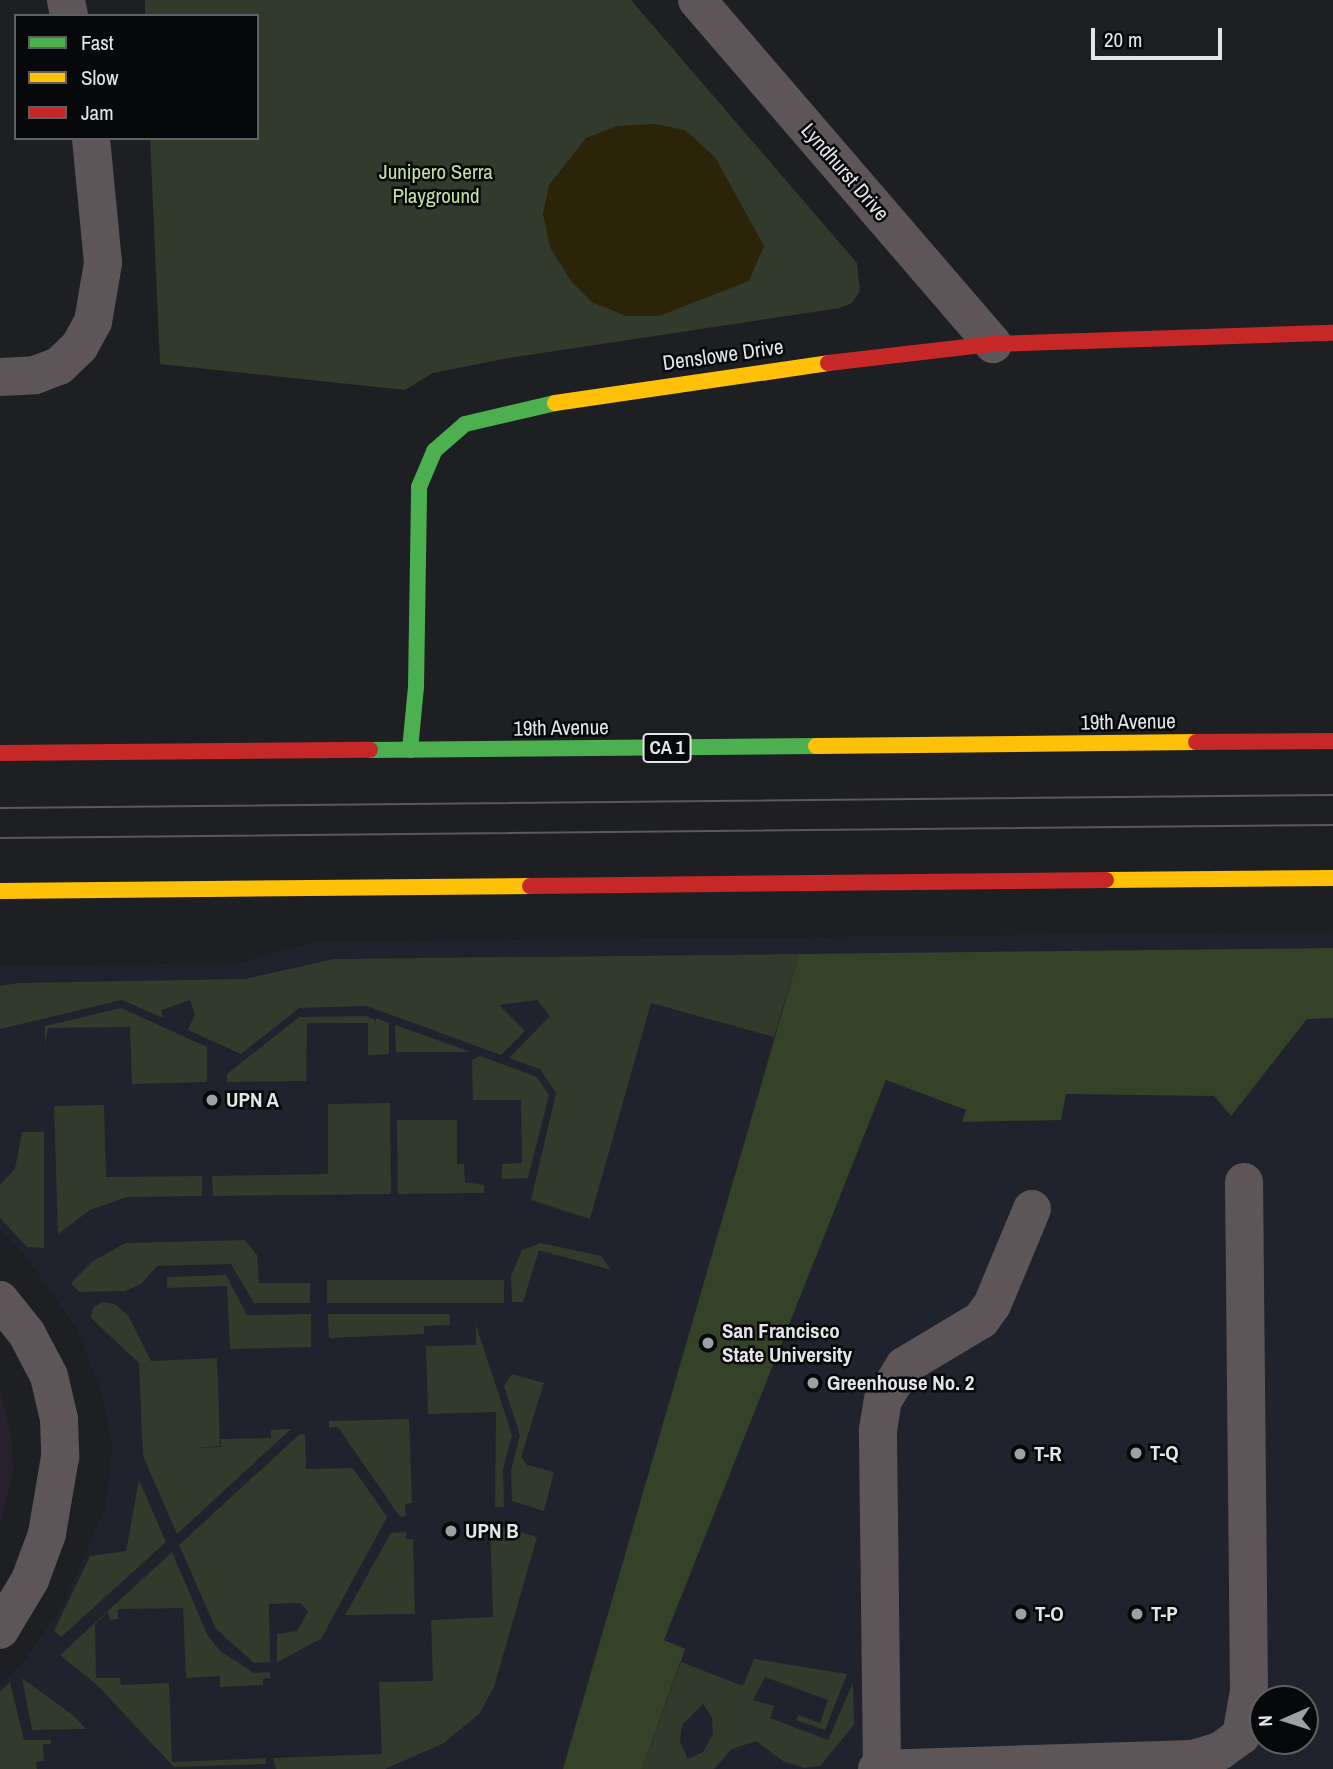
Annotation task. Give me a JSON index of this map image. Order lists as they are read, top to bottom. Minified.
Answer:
{"streets":{"main road":["Denslowe Drive","19th Avenue","CA 1"],"street":["Lyndhurst Drive"]},"crossings":[["Lyndhurst Drive","Denslowe Drive"],["Denslowe Drive","19th Avenue"]],"parks":["Junipero Serra Playground"],"places":["UPN A","San Francisco State University","Greenhouse No. 2","T-Q","T-R","UPN B","T-O","T-P"],"legend":["Fast","Slow","Jam"],"scale_bar":"20 m","north":"left"}
